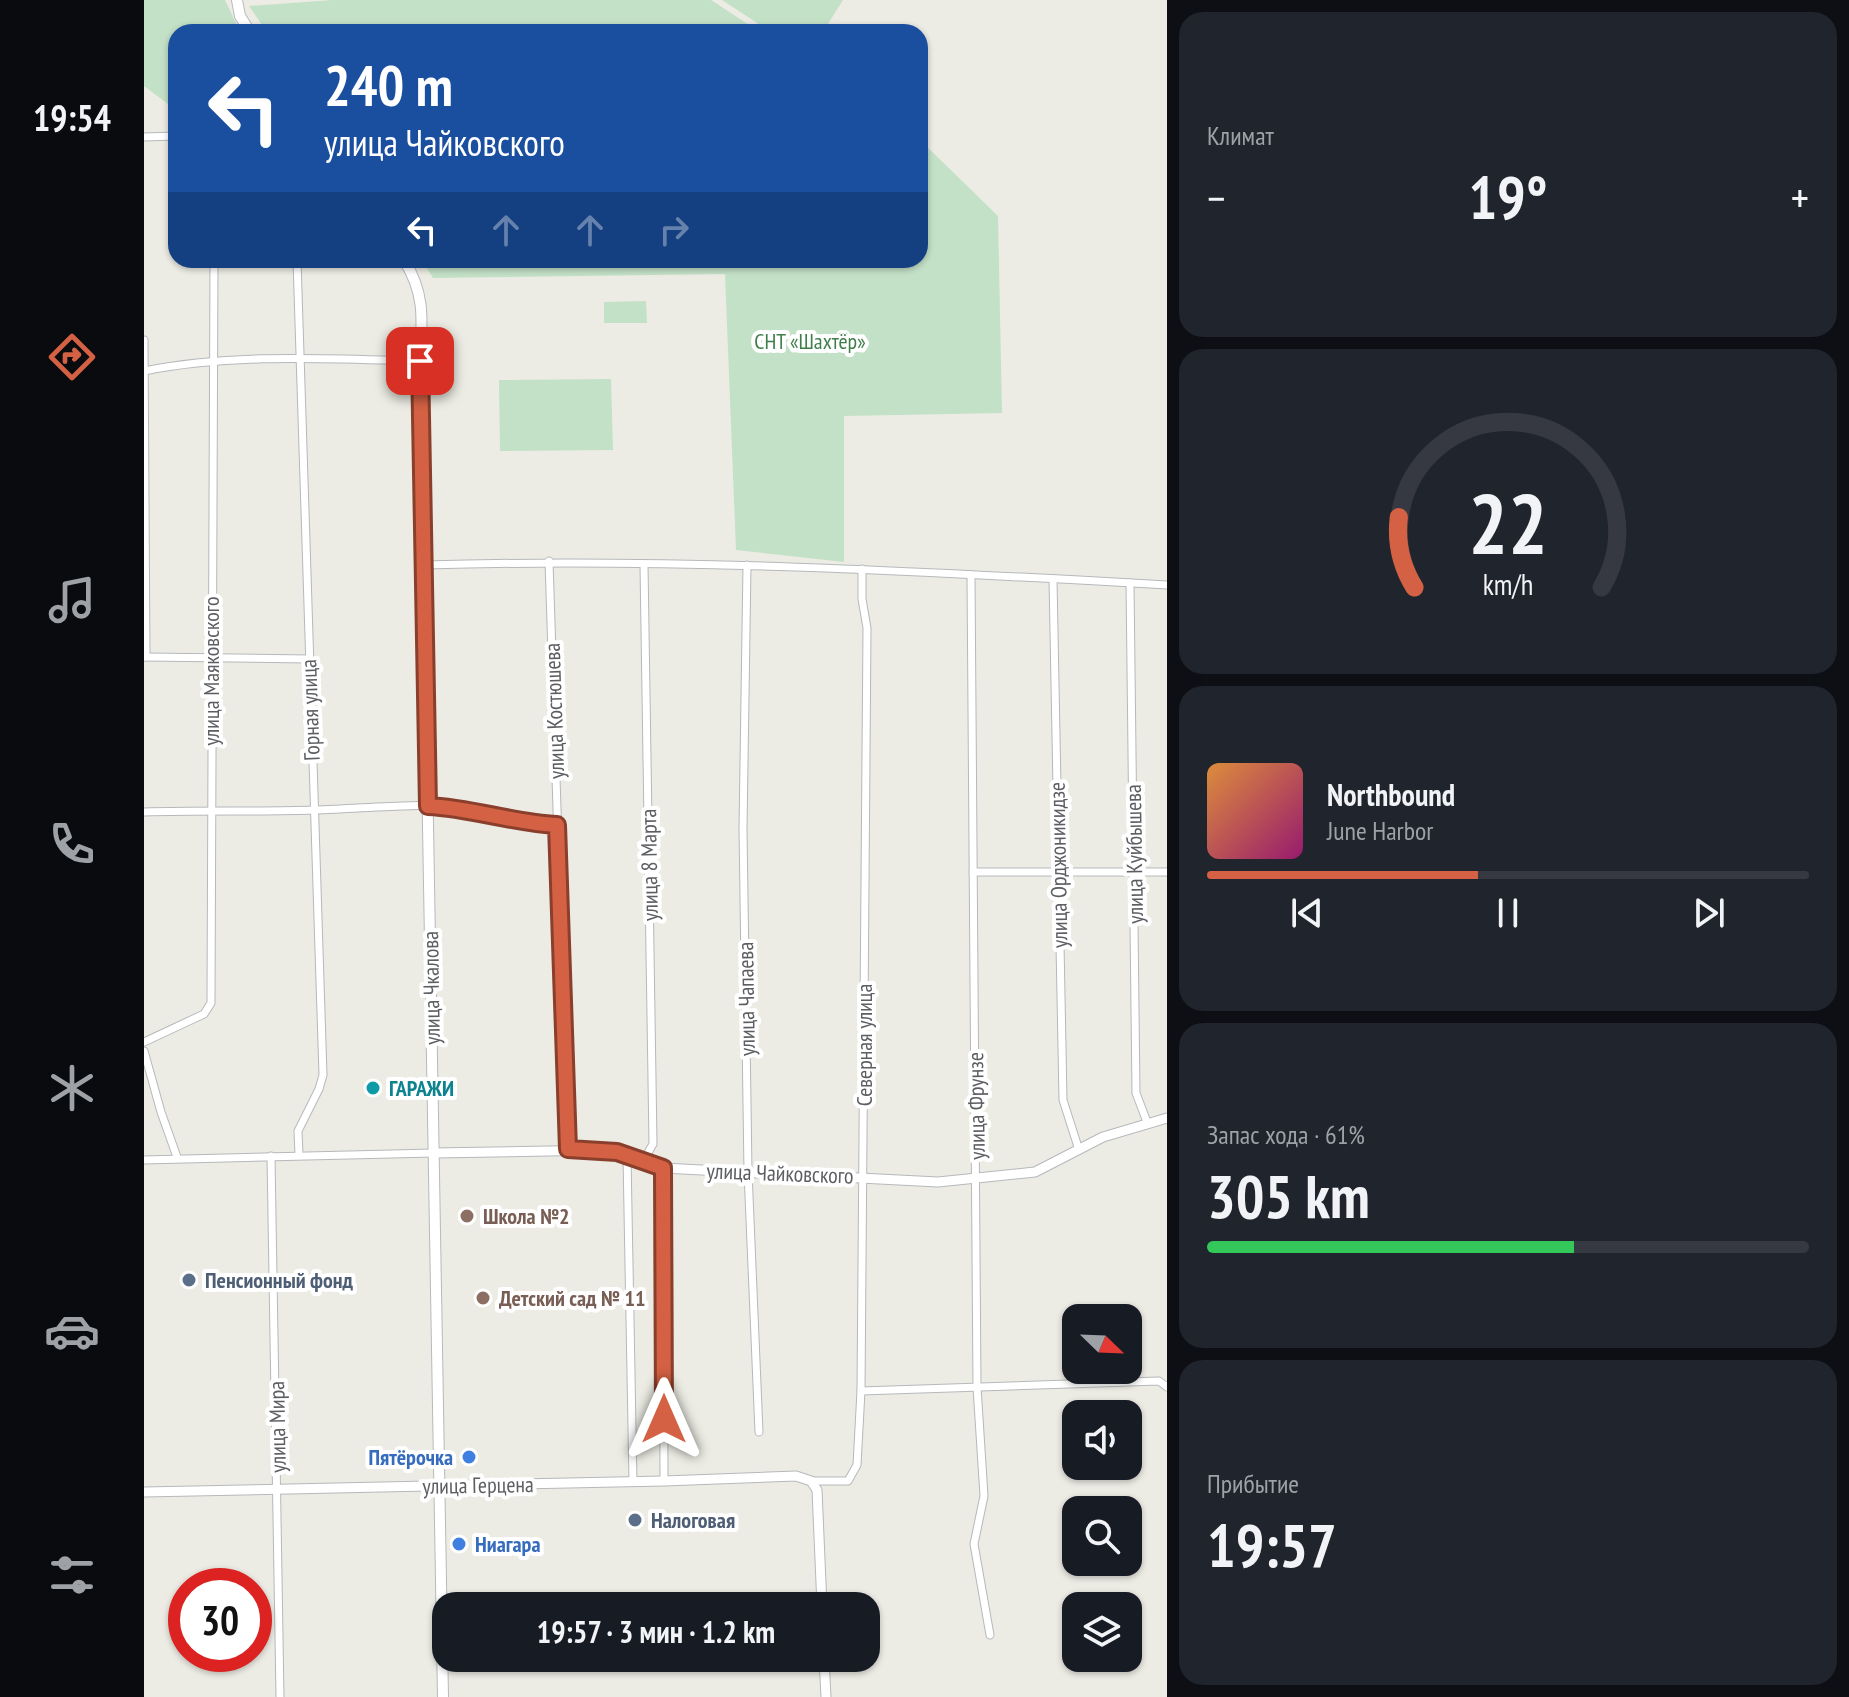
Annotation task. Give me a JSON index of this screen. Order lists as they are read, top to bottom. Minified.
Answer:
{"streets":{"main road":["улица Чкалова"],"street":["улица Маяковского","Горная улица","улица Костюшева","улица Куйбышева","улица 8 Марта","улица Орджоникидзе","улица Чапаева","Северная улица","улица Фрунзе","улица Чайковского","улица Мира","улица Герцена"]},"crossings":[["Горная улица","улица Чайковского"],["улица Костюшева","улица Чайковского"],["улица Куйбышева","улица Чайковского"],["улица 8 Марта","улица Чайковского"],["улица Орджоникидзе","улица Чайковского"],["улица Чкалова","улица Чайковского"],["улица Чкалова","улица Герцена"],["улица Чапаева","улица Чайковского"],["Северная улица","улица Чайковского"],["Северная улица","улица Герцена"],["улица Фрунзе","улица Чайковского"],["улица Чайковского","улица Мира"],["улица Мира","улица Герцена"]],"parks":["СНТ «Шахтёр»"],"places":["ГАРАЖИ","Школа №2","Пенсионный фонд","Детский сад № 11","Пятёрочка","Налоговая","Ниагара"],"north":"bottom right","page":{"tabs":"19:54","tile":["Климат",["Запас хода · 61%","305 km"],["Прибытие","19:57"]],"turn":["240 m","улица Чайковского"],"heat":["−","19°","+"],"song":["Northbound","June Harbor"],"limit":"30","trip":"19:57 · 3 мин · 1.2 km","gauge":["22","km/h"]}}
